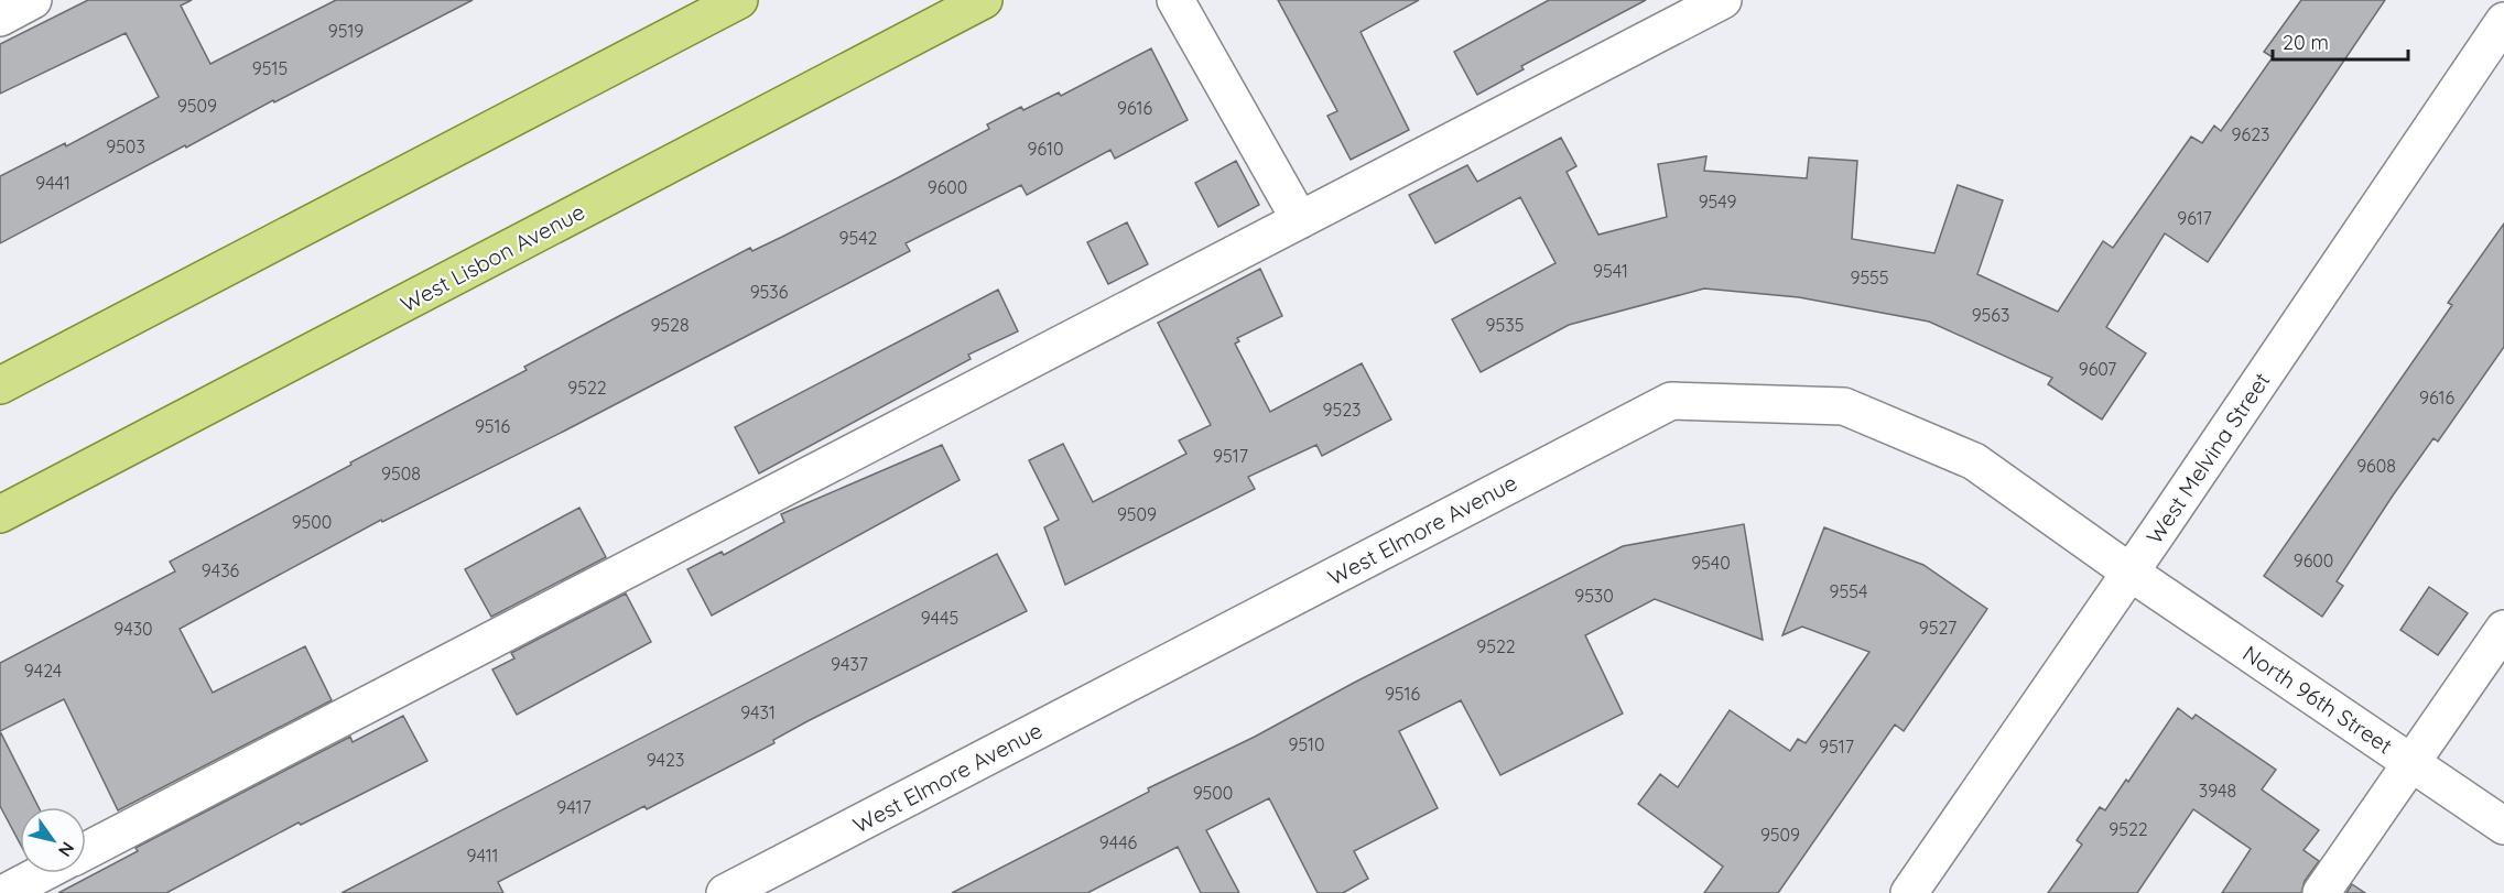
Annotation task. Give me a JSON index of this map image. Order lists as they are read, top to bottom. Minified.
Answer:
{"streets":{"main road":["West Lisbon Avenue"],"street":["West Melvina Street","West Elmore Avenue","North 96th Street"]},"crossings":[["West Melvina Street","West Elmore Avenue"],["West Melvina Street","North 96th Street"],["West Elmore Avenue","North 96th Street"]],"house_numbers":["9519","9515","9509","9616","9623","9503","9610","9441","9600","9549","9617","9542","9541","9555","9536","9563","9528","9535","9607","9522","9616","9523","9516","9517","9608","9508","9509","9500","9600","9540","9436","9554","9530","9445","9527","9430","9522","9437","9424","9516","9431","9510","9517","9423","3948","9500","9417","9522","9509","9446","9411"],"scale_bar":"20 m","north":"bottom right"}
